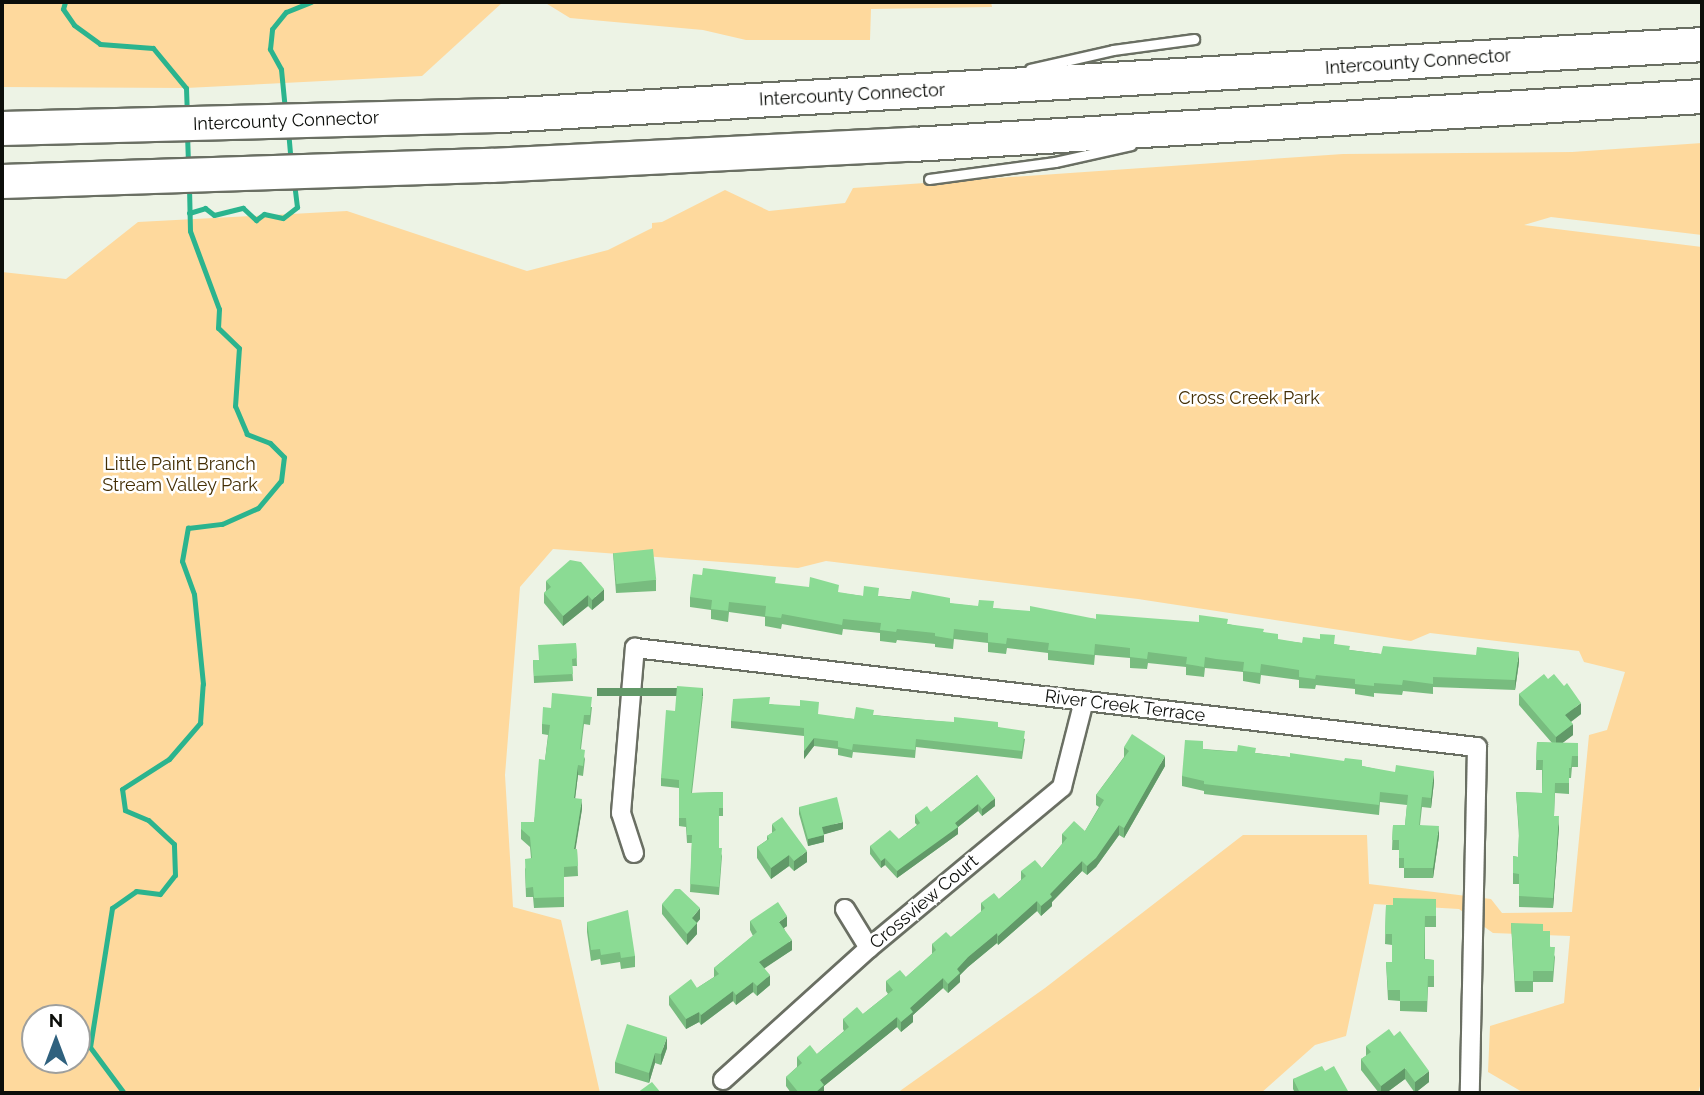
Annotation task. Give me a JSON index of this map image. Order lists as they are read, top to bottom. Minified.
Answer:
{"streets":{"highway":["Intercounty Connector"],"street":["River Creek Terrace","Crossview Court"]},"crossings":[["River Creek Terrace","Crossview Court"]],"parks":["Cross Creek Park","Little Paint Branch Stream Valley Park"],"north":"top"}
